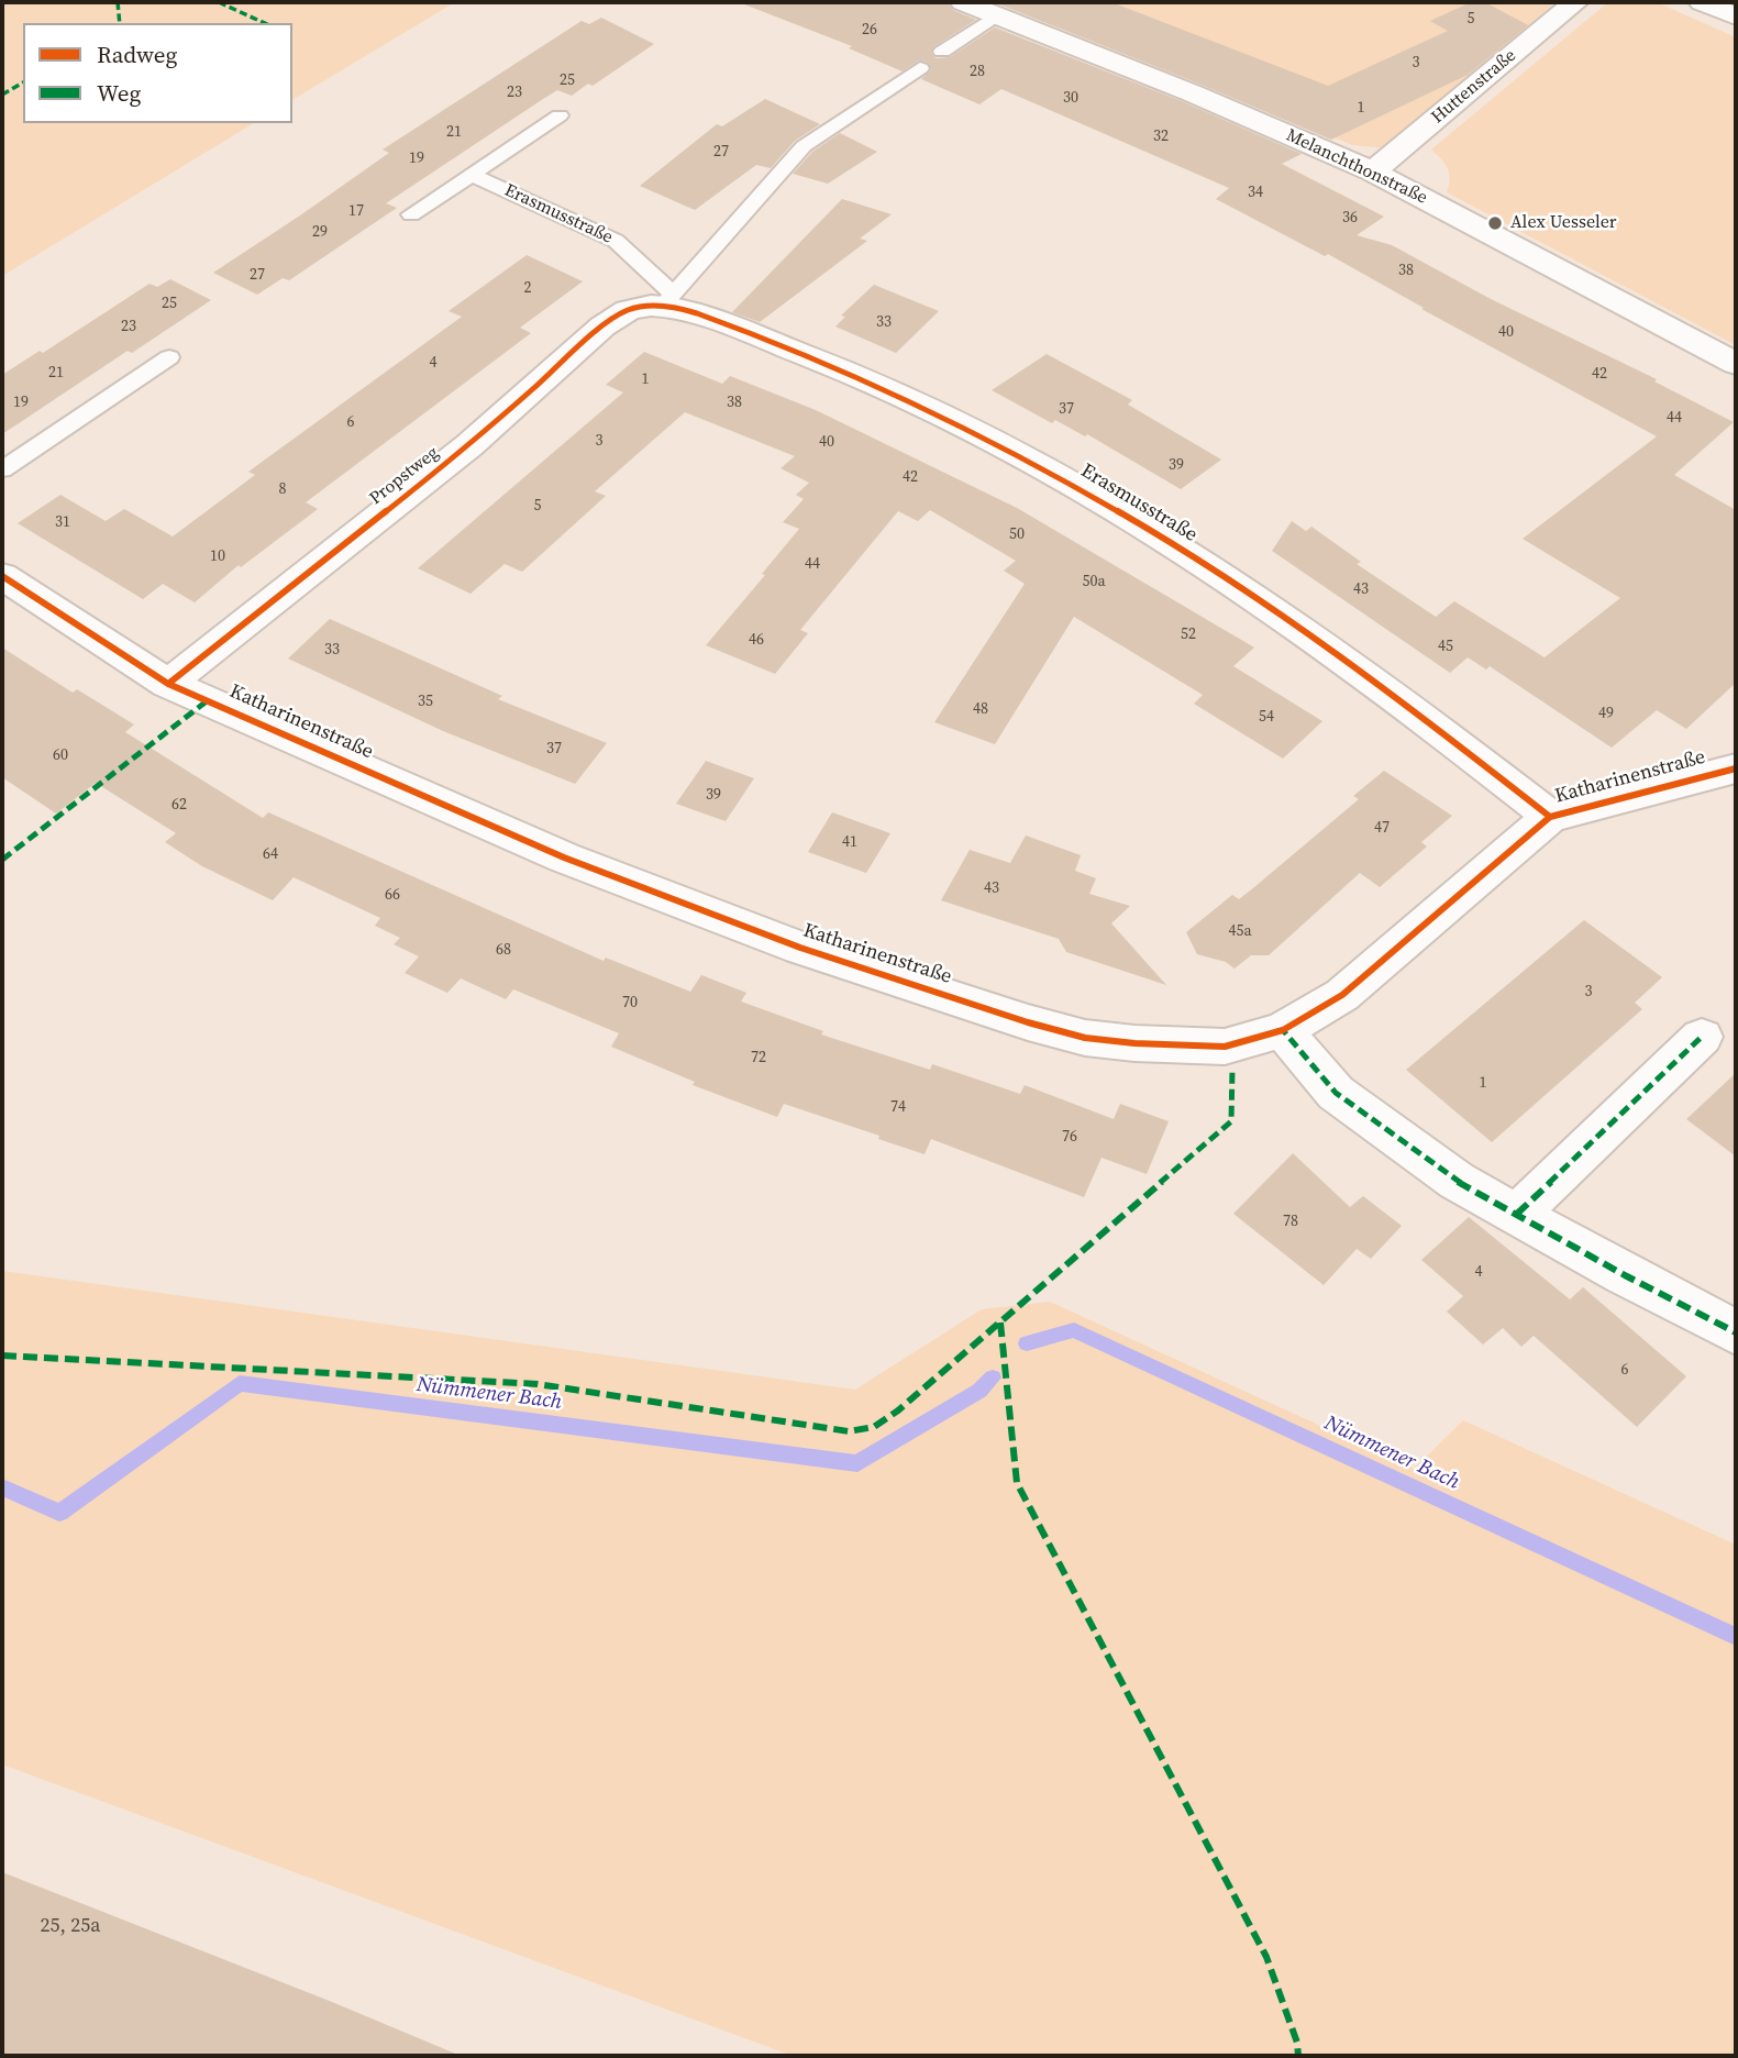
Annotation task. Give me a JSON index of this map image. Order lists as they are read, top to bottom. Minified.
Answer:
{"streets":{"street":["Huttenstraße","Melanchthonstraße","Erasmusstraße","Propstweg","Katharinenstraße"]},"crossings":[["Huttenstraße","Melanchthonstraße"],["Erasmusstraße","Propstweg"],["Erasmusstraße","Katharinenstraße"],["Propstweg","Katharinenstraße"]],"water":["Nümmener Bach"],"places":["Alex Uesseler"],"house_numbers":["5","26","3","28","25","23","30","1","21","32","27","19","34","17","36","29","38","27","2","25","33","23","40","4","21","42","1","19","38","37","44","6","3","40","39","42","8","5","31","50","10","44","50a","43","52","46","45","33","35","48","49","54","37","60","39","62","47","41","64","43","66","45a","68","3","70","72","1","74","76","78","4","6","25, 25a"],"legend":["Radweg","Weg"]}
